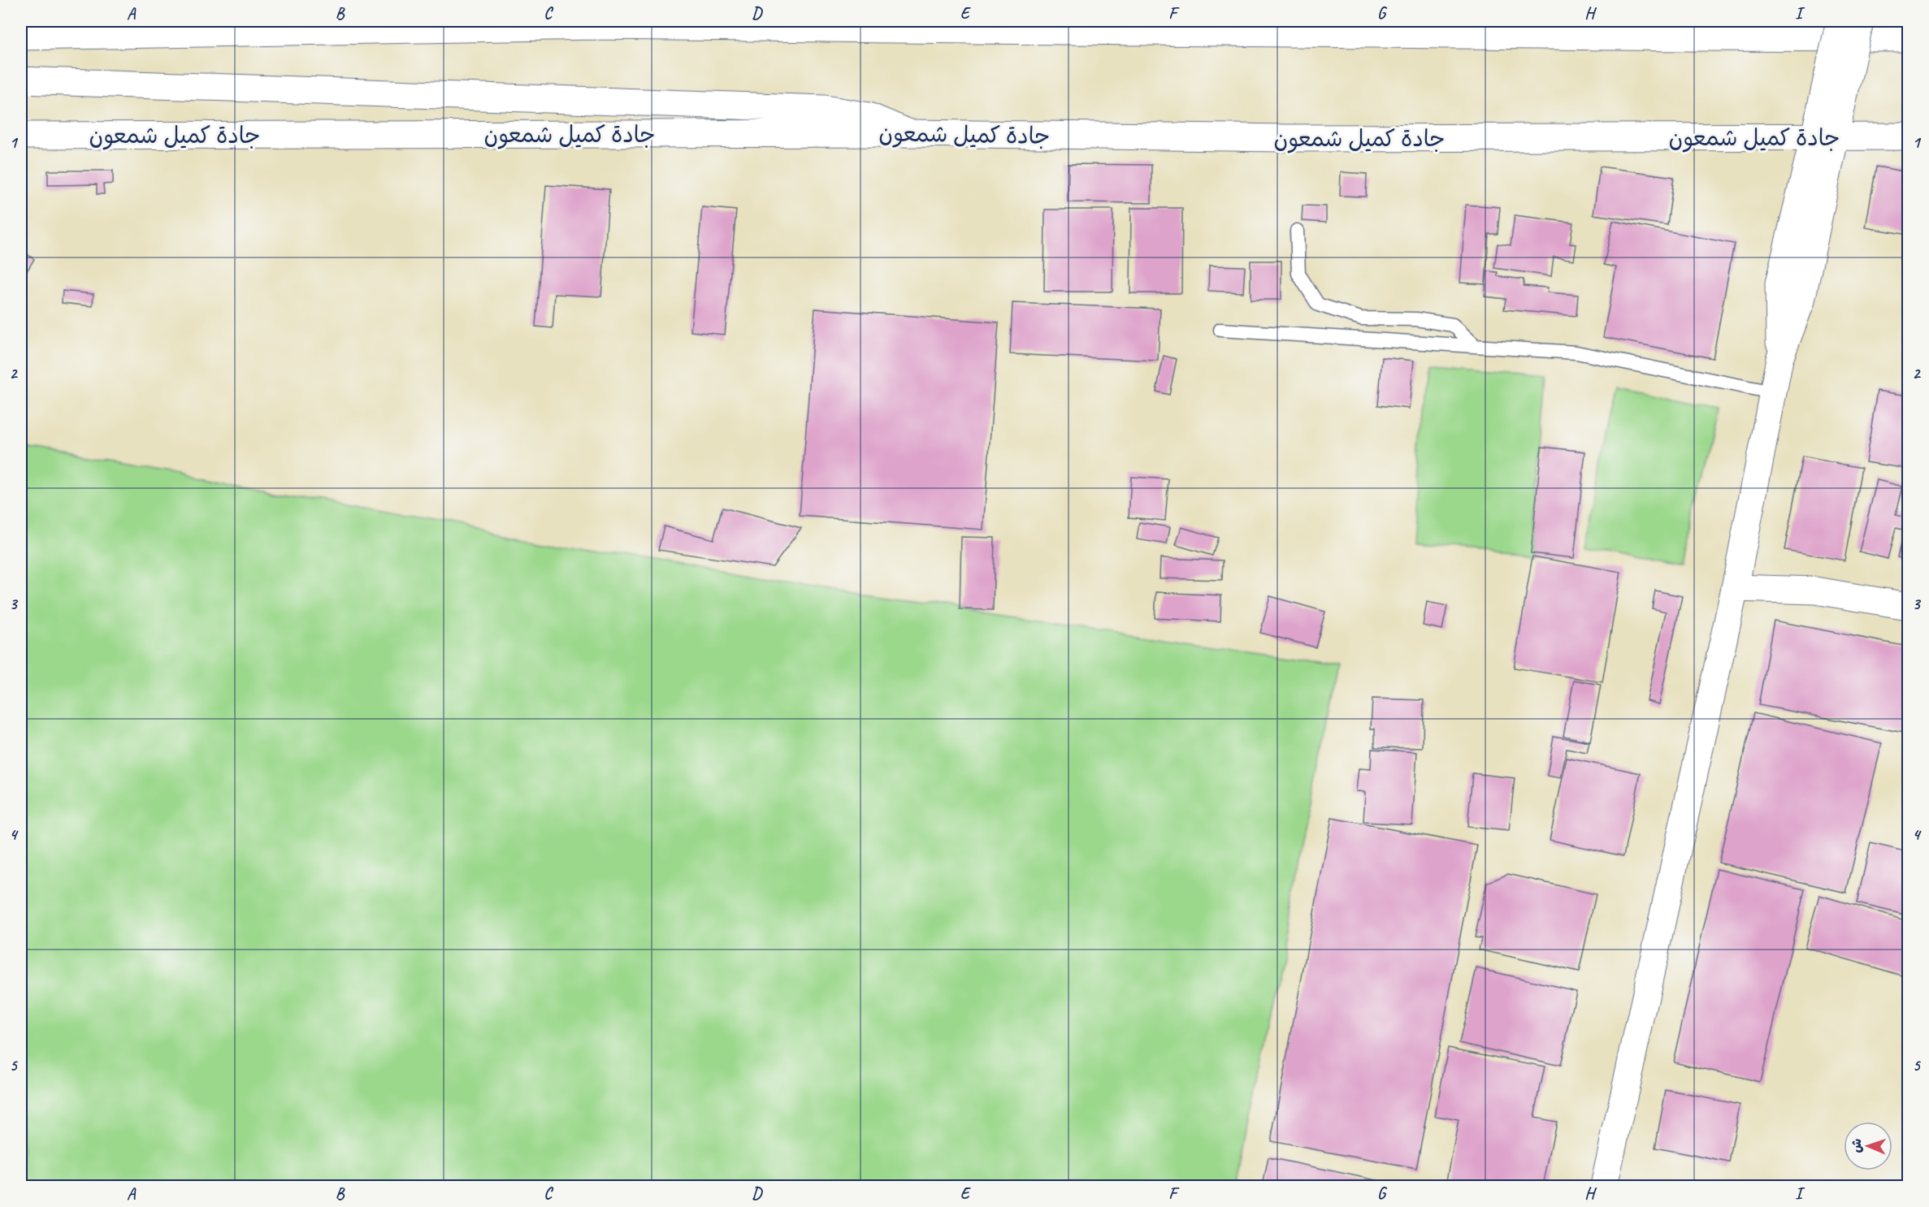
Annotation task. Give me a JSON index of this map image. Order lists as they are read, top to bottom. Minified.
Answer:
{"streets":{"main road":["جادة كميل شمعون"]},"north":"left","grid":{"columns":["A","B","C","D","E","F","G","H","I"],"rows":["1","2","3","4","5"]}}
